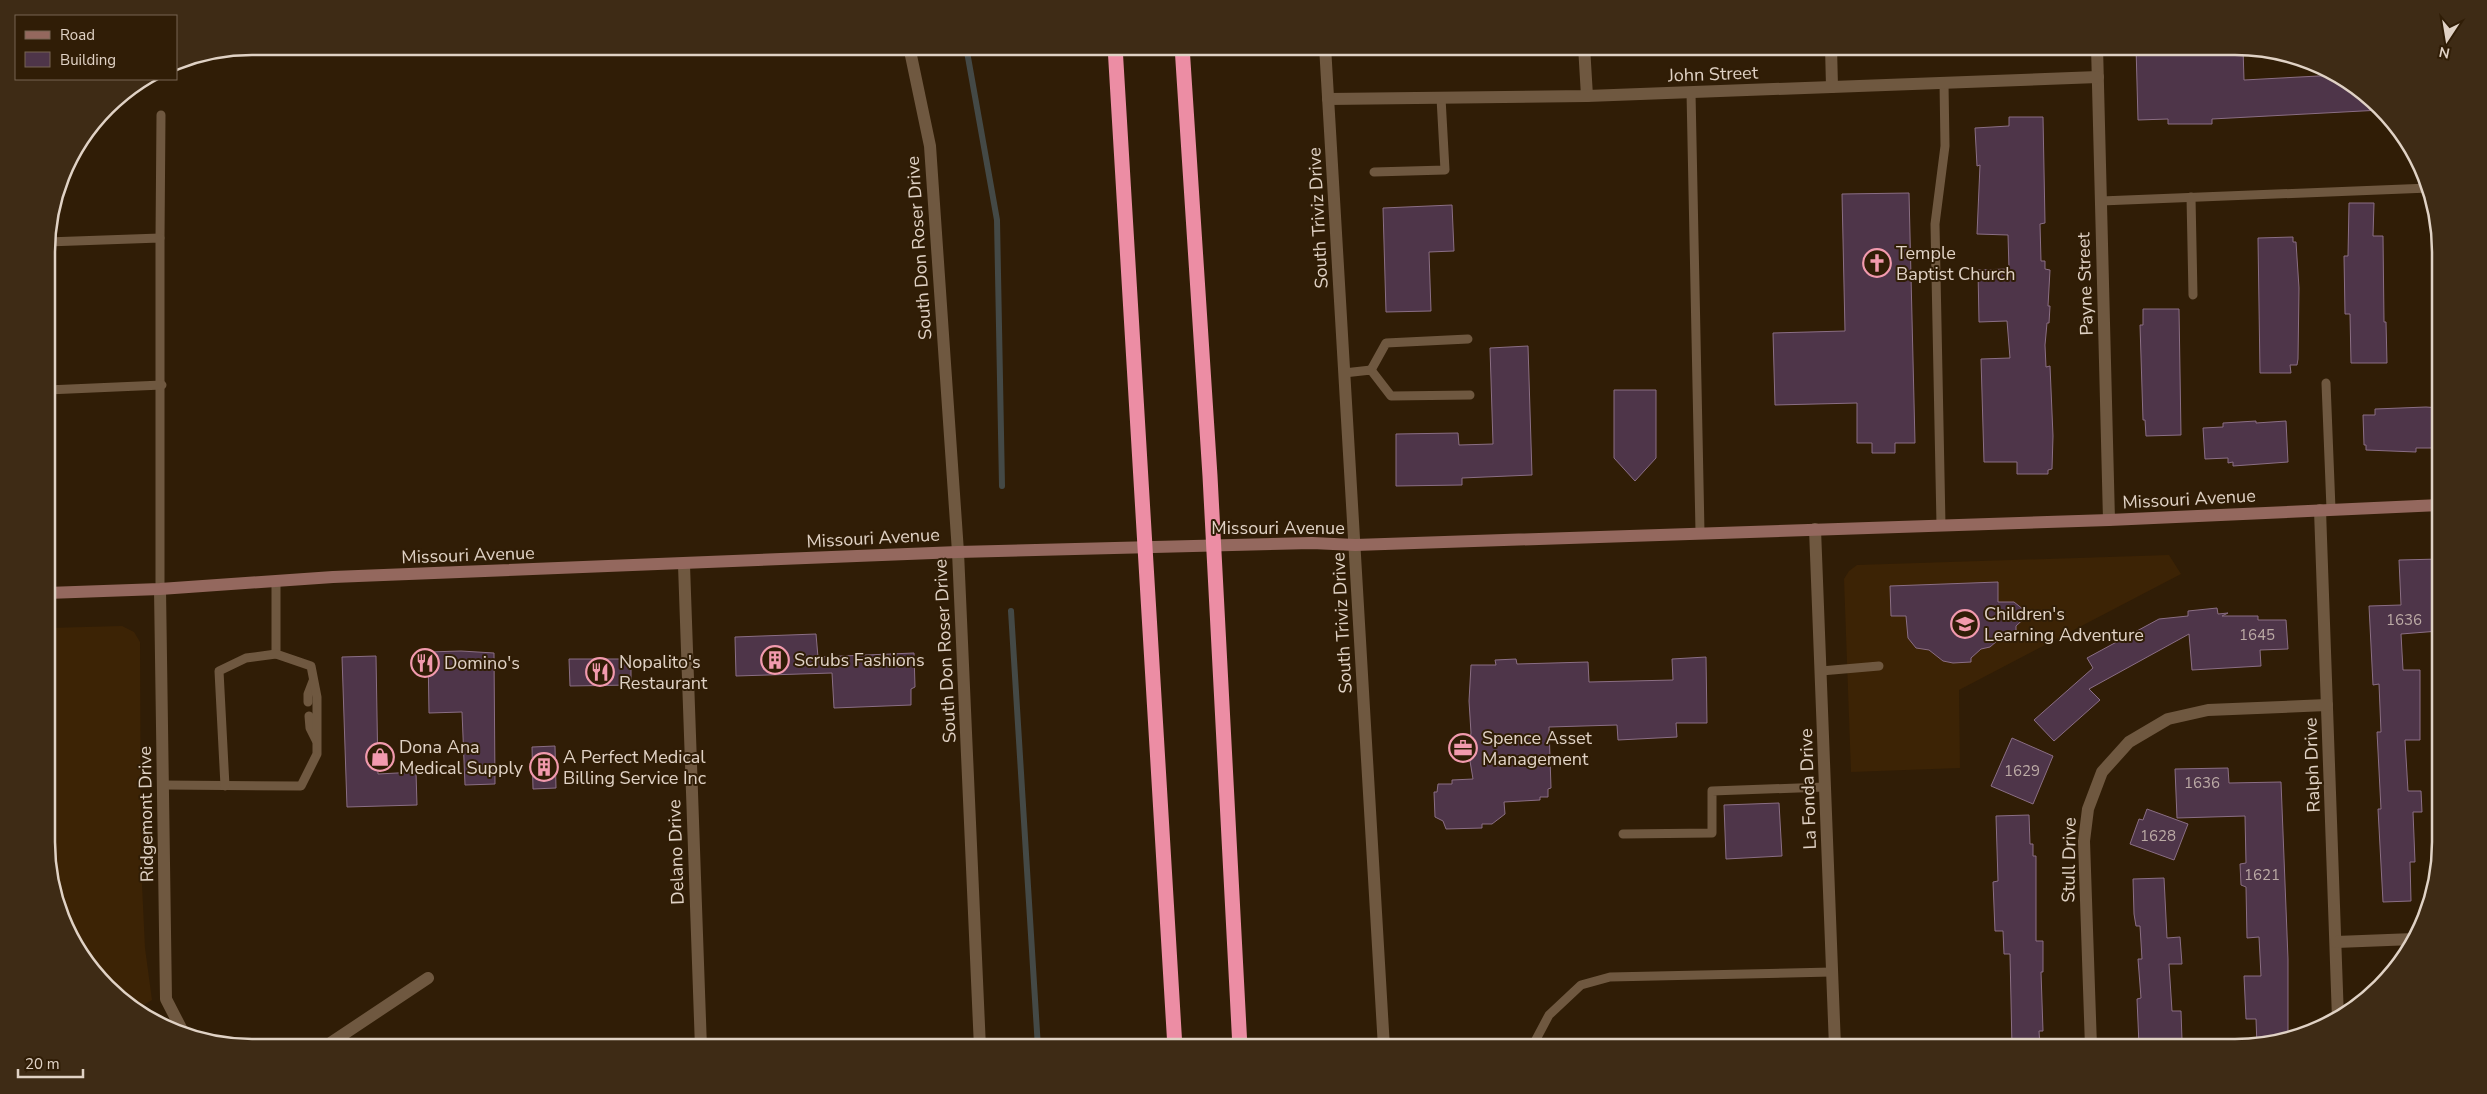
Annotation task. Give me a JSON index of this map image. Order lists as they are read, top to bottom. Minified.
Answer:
{"streets":{"main road":["Missouri Avenue"],"street":["John Street","South Triviz Drive","South Don Roser Drive","Payne Street","Ralph Drive","La Fonda Drive","Ridgemont Drive","Delano Drive","Stull Drive"]},"crossings":[["John Street","South Triviz Drive"],["John Street","Payne Street"],["South Triviz Drive","Missouri Avenue"],["South Don Roser Drive","Missouri Avenue"],["Payne Street","Missouri Avenue"],["Missouri Avenue","Ralph Drive"],["Missouri Avenue","La Fonda Drive"],["Missouri Avenue","Ridgemont Drive"],["Missouri Avenue","Delano Drive"],["Ralph Drive","Stull Drive"]],"places":{"church":["Temple Baptist Church"],"school or university":["Children's Learning Adventure"],"building":["Scrubs Fashions","A Perfect Medical Billing Service Inc"],"restaurant":["Domino's","Nopalito's Restaurant"],"office":["Spence Asset Management"],"shop":["Dona Ana Medical Supply"]},"house_numbers":["1636","1645","1629","1636","1628","1621"],"legend":["Road","Building"],"scale_bar":"20 m","north":"bottom"}
